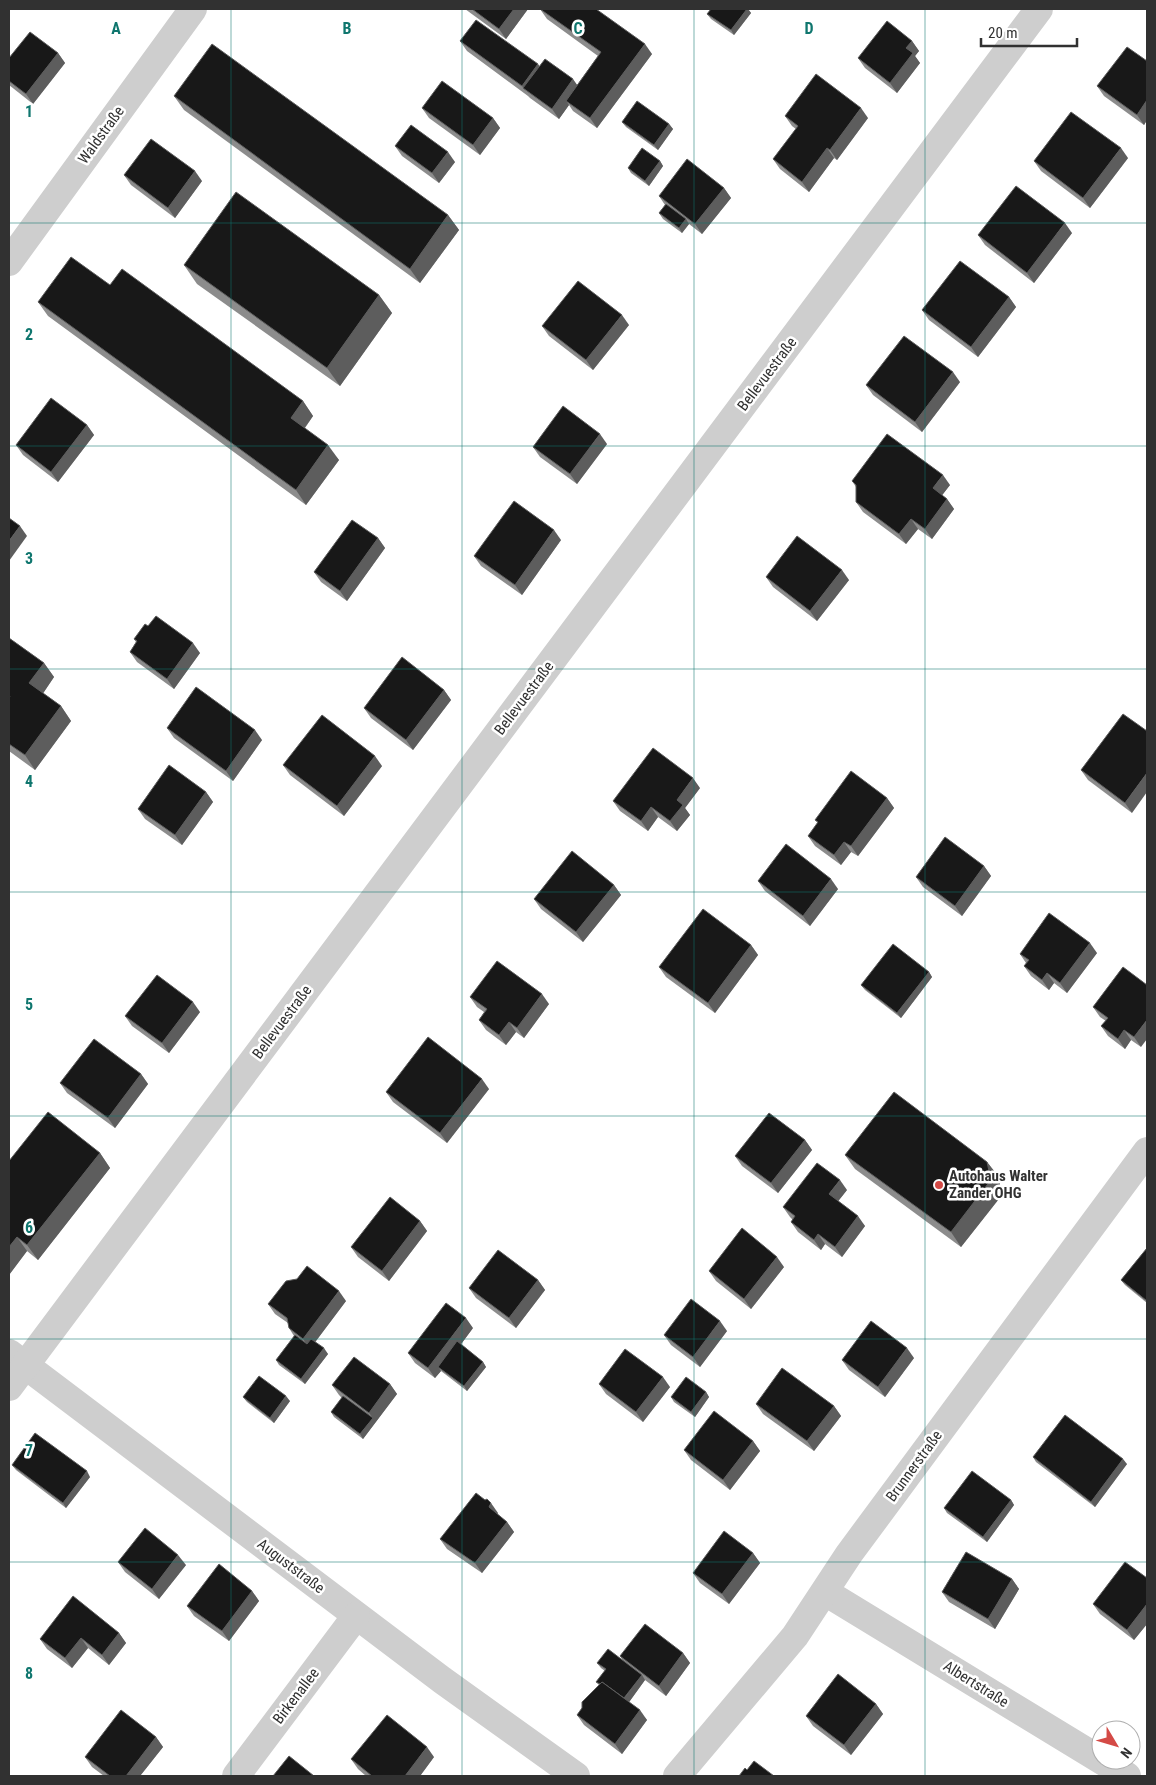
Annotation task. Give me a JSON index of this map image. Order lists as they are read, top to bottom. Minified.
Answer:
{"streets":{"street":["Waldstraße","Bellevuestraße","Brunnerstraße","Auguststraße","Albertstraße","Birkenallee"]},"crossings":[["Bellevuestraße","Auguststraße"],["Brunnerstraße","Albertstraße"],["Auguststraße","Birkenallee"]],"places":["Autohaus Walter Zander OHG"],"scale_bar":"20 m","north":"bottom right","grid":{"columns":["A","B","C","D"],"rows":["1","2","3","4","5","6","7","8"]}}
